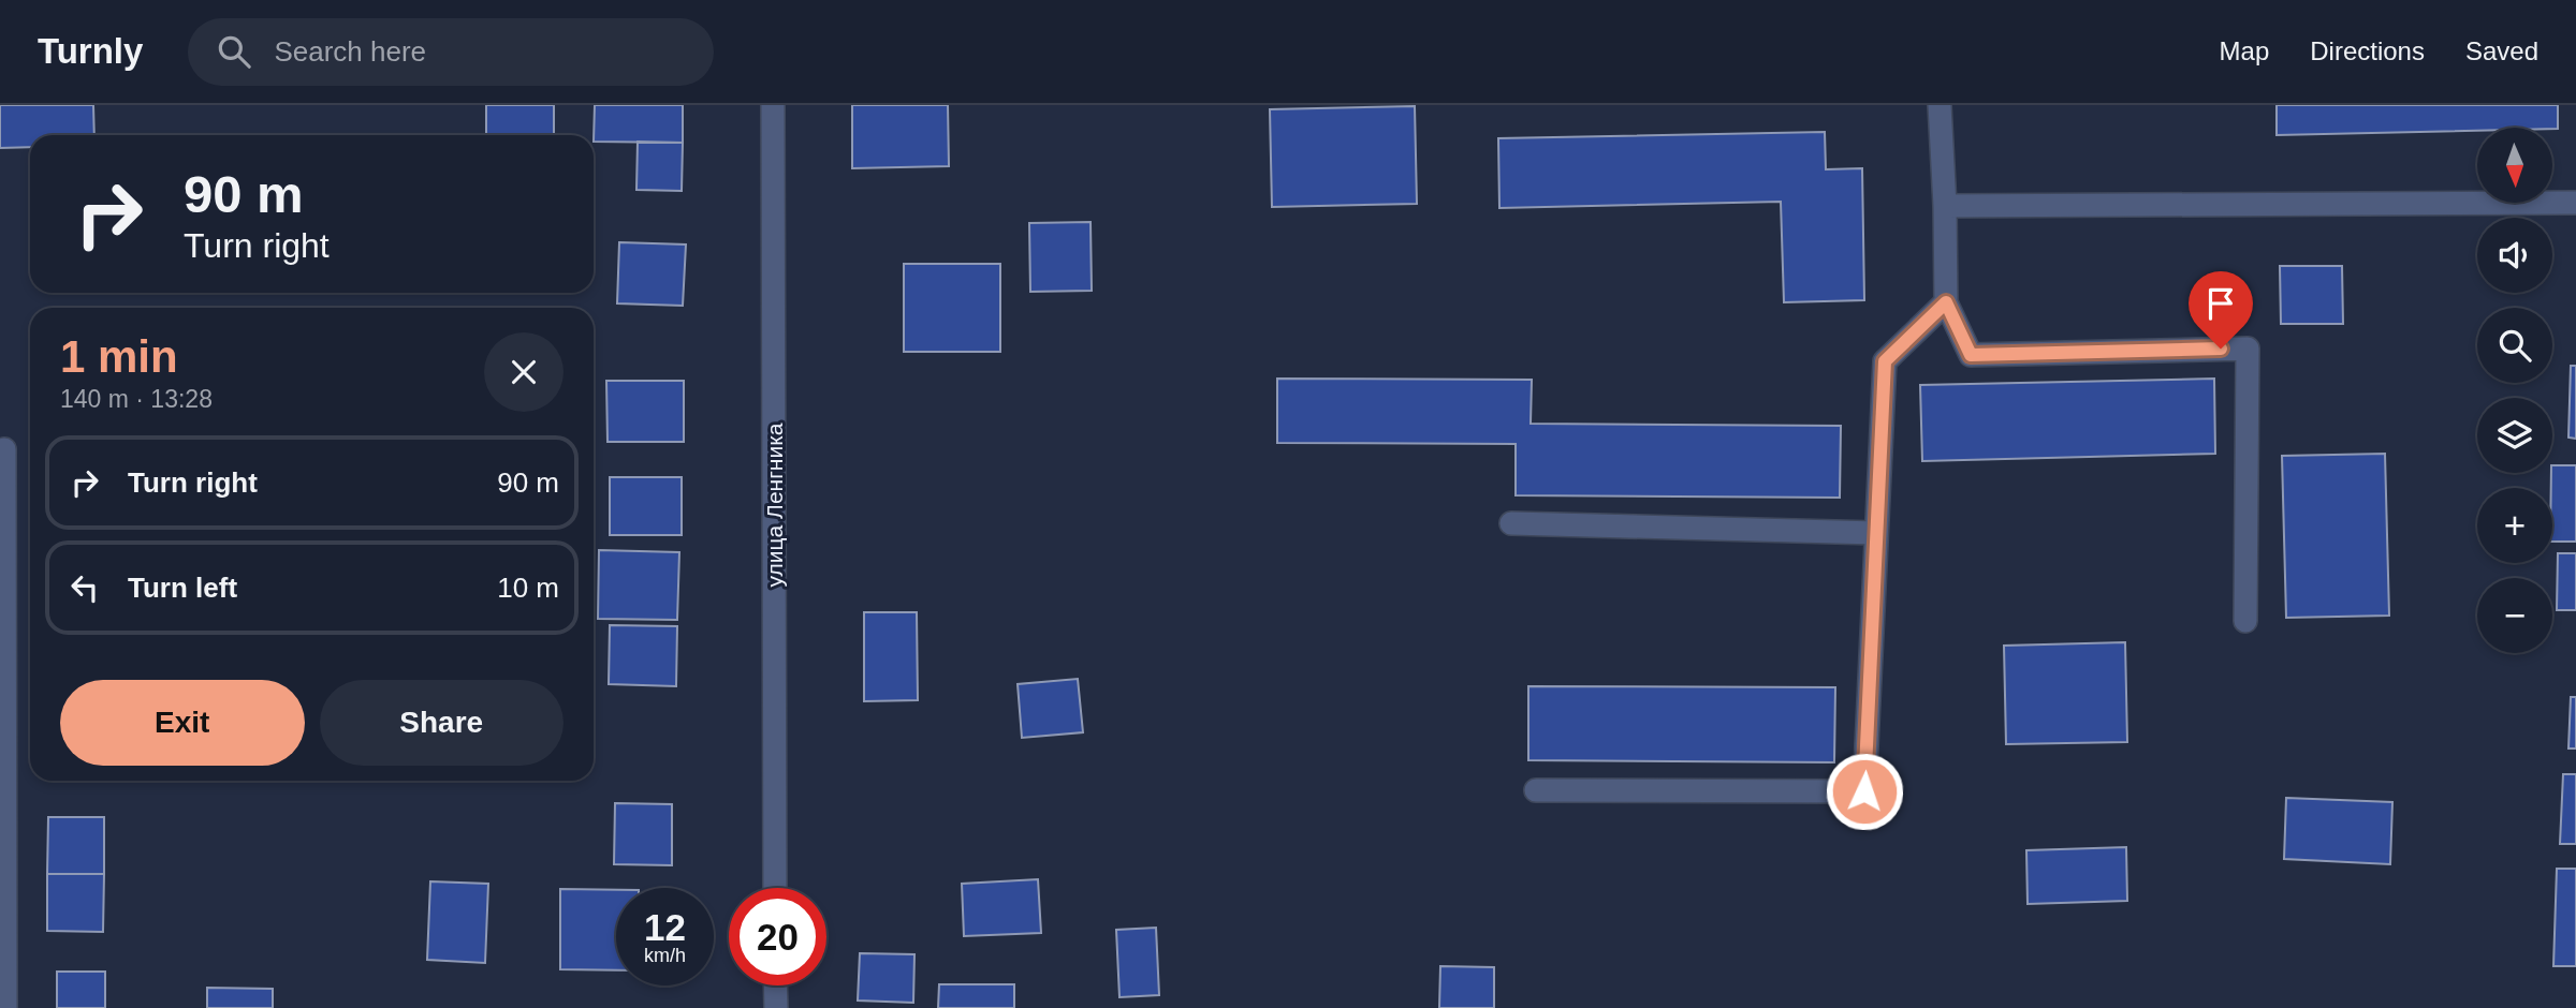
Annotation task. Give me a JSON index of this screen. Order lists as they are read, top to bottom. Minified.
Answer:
{"streets":{"street":["улица Ленгника"]},"north":"bottom","page":{"header":"Turnly","search":"Search here","nav":["Map","Directions","Saved"],"map_buttons":["+","−"],"turn":["90 m","Turn right"],"heading":["1 min","140 m · 13:28"],"list":[{"name":"Turn right","value":"90 m"},{"name":"Turn left","value":"10 m"}],"buttons":["Exit","Share"],"speed":"12 km/h","limit":"20"}}
